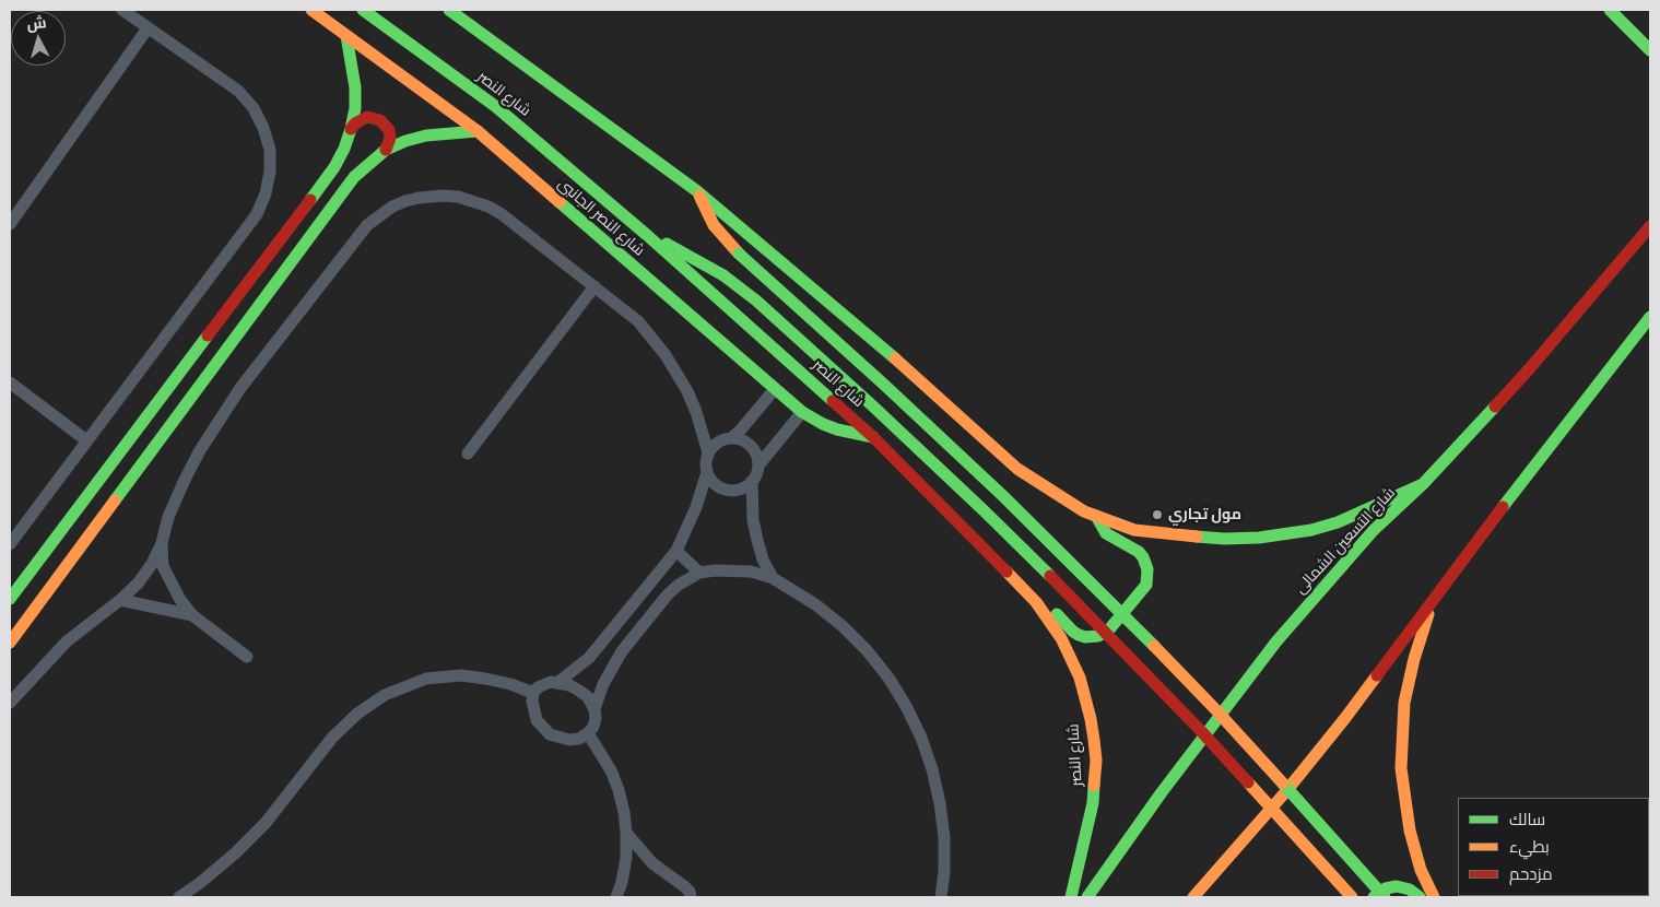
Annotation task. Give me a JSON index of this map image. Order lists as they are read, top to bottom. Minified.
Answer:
{"streets":{"main road":["شارع النصر","شارع النصر الجانبى","شارع التسعين الشمالى"]},"crossings":[["شارع النصر","شارع النصر الجانبى"]],"places":["مول تجاري"],"legend":["سالك","بطيء","مزدحم"],"north":"top"}
